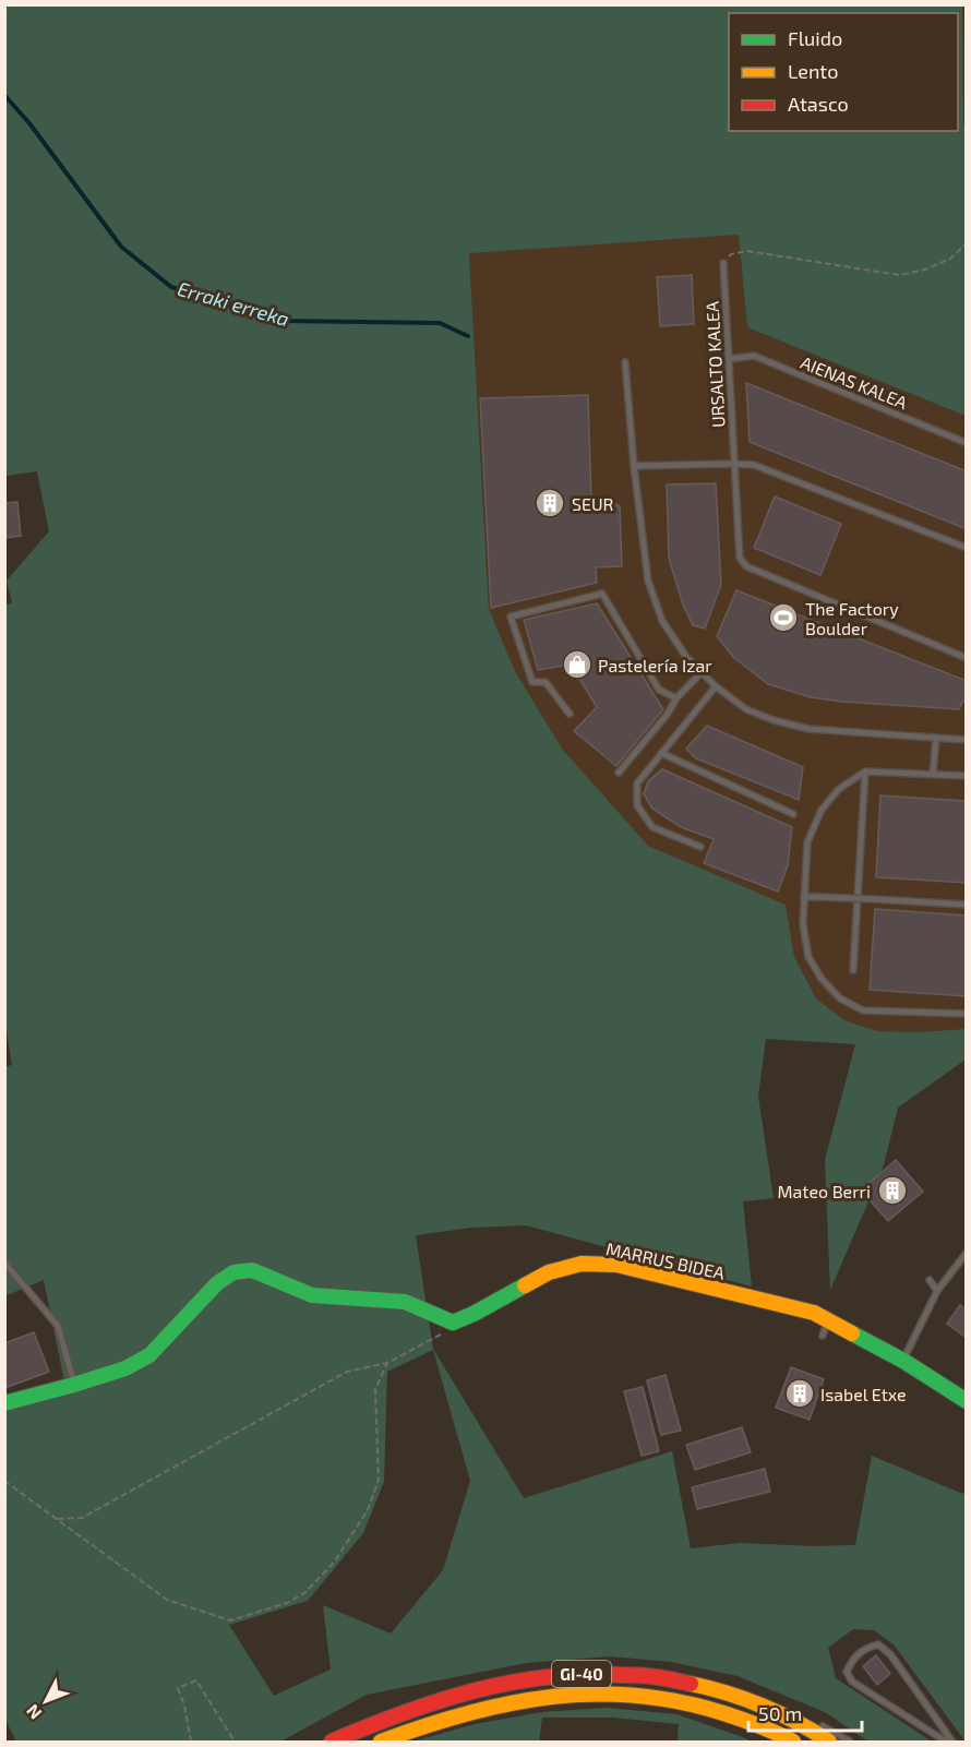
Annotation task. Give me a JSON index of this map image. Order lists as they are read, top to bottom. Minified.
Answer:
{"streets":{"street":["MARRUS BIDEA","GI-40"],"lane":["URSALTO KALEA","AIENAS KALEA"]},"crossings":[["URSALTO KALEA","AIENAS KALEA"]],"water":["Erraki erreka"],"places":{"building":["SEUR","Mateo Berri","Isabel Etxe"],"sports":["The Factory Boulder"],"shop":["Pastelería Izar"]},"legend":["Fluido","Lento","Atasco"],"scale_bar":"50 m","north":"bottom left"}
